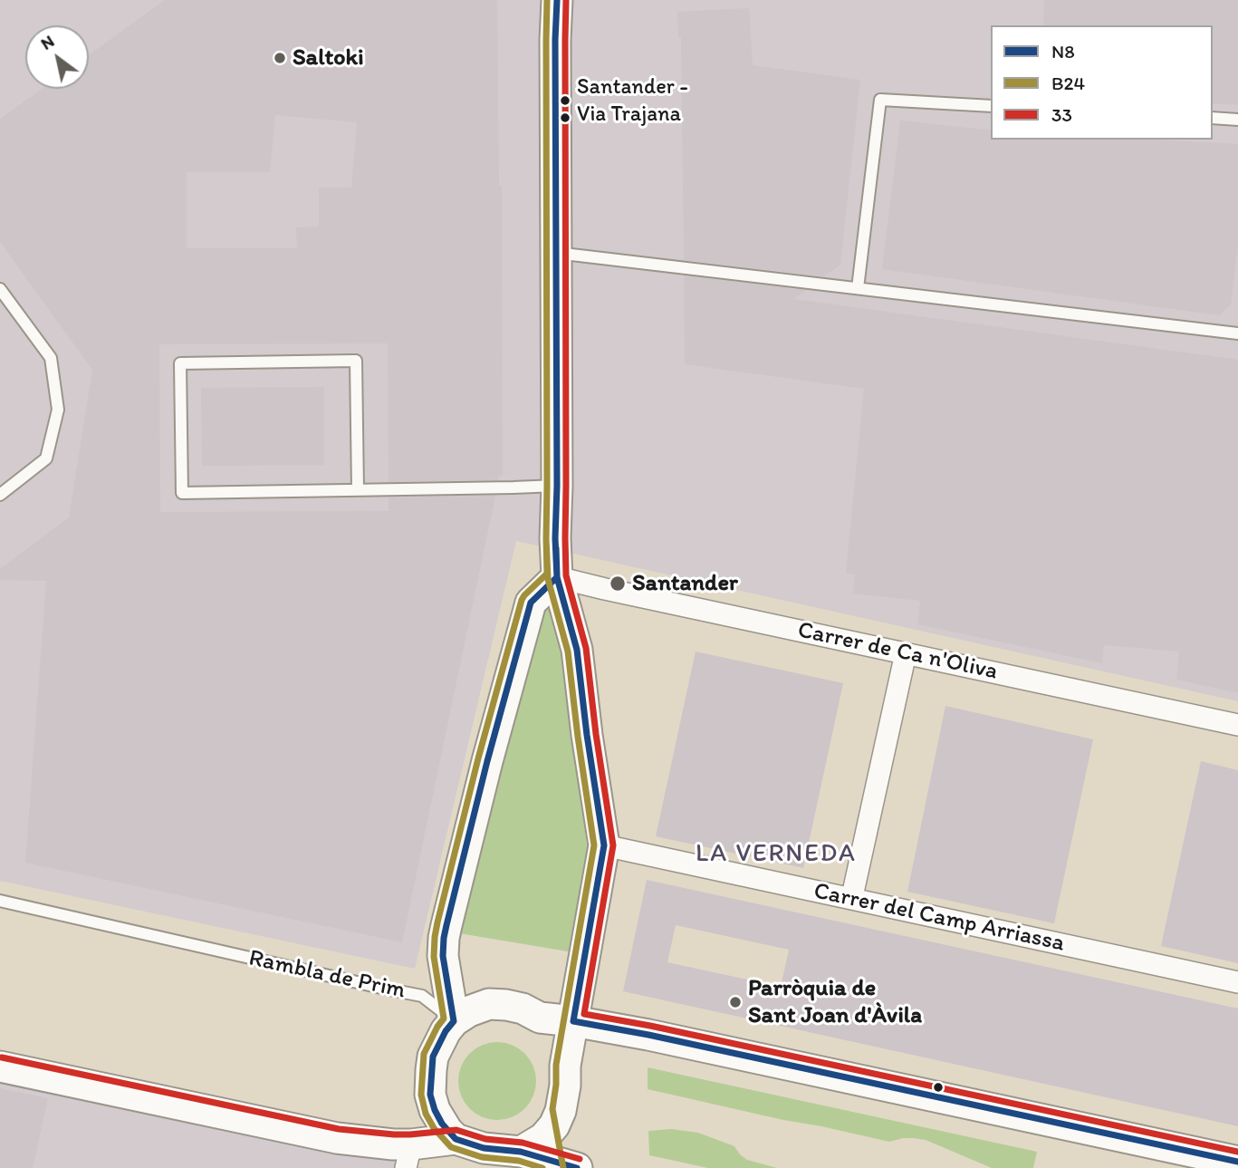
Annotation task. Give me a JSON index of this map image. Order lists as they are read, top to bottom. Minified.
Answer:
{"streets":{"street":["Carrer de Ca n'Oliva","Carrer del Camp Arriassa"],"lane":["Rambla de Prim"]},"districts":["LA VERNEDA"],"places":["Saltoki","Santander - Via Trajana","Santander","Parròquia de Sant Joan d'Àvila"],"lines":["transit line N8","transit line B24","transit line 33"],"legend":["N8","B24","33"],"north":"top left"}
